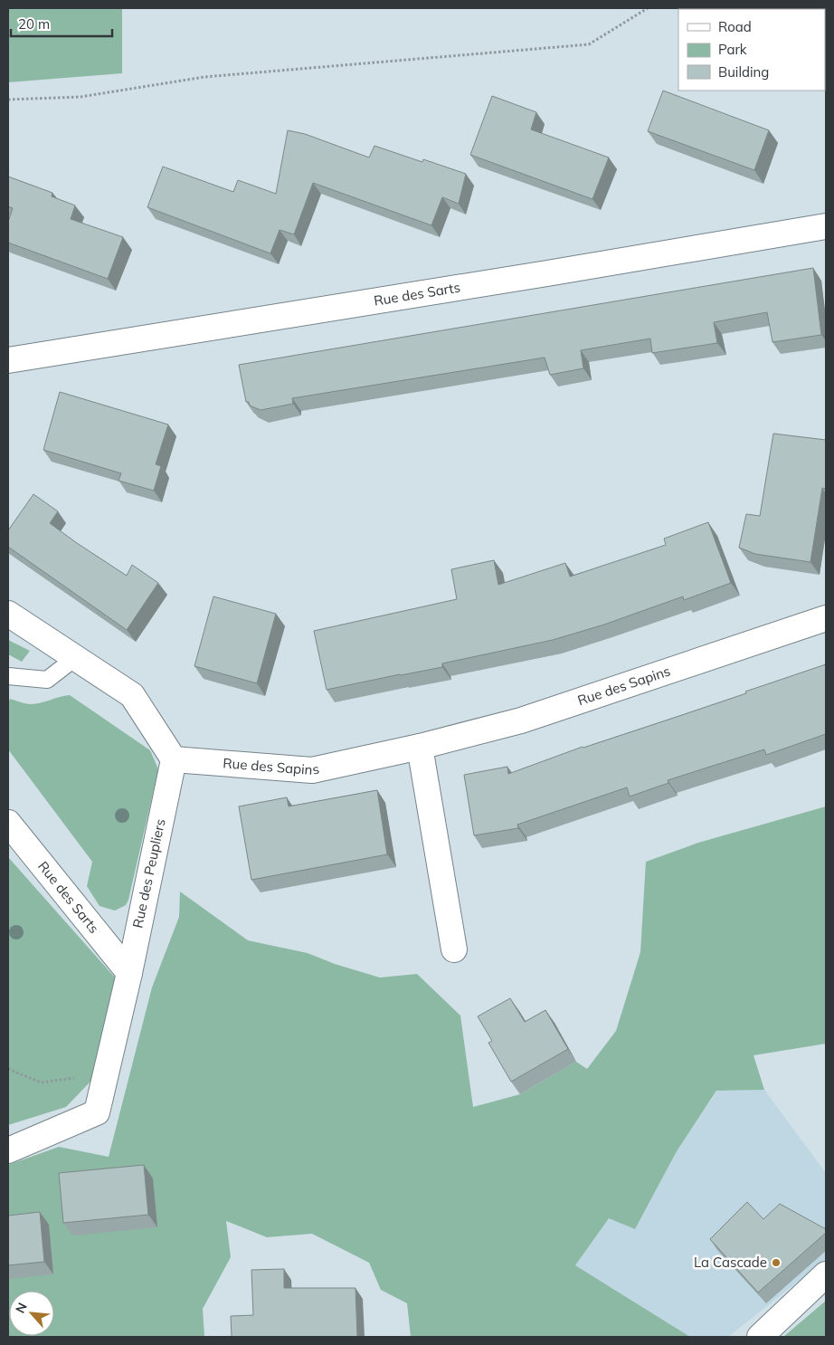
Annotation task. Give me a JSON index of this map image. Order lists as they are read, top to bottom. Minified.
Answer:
{"streets":{"street":["Rue des Sarts","Rue des Sapins","Rue des Peupliers"]},"crossings":[["Rue des Sarts","Rue des Peupliers"],["Rue des Sapins","Rue des Peupliers"]],"places":["La Cascade"],"legend":["Road","Park","Building"],"scale_bar":"20 m","north":"top left"}
